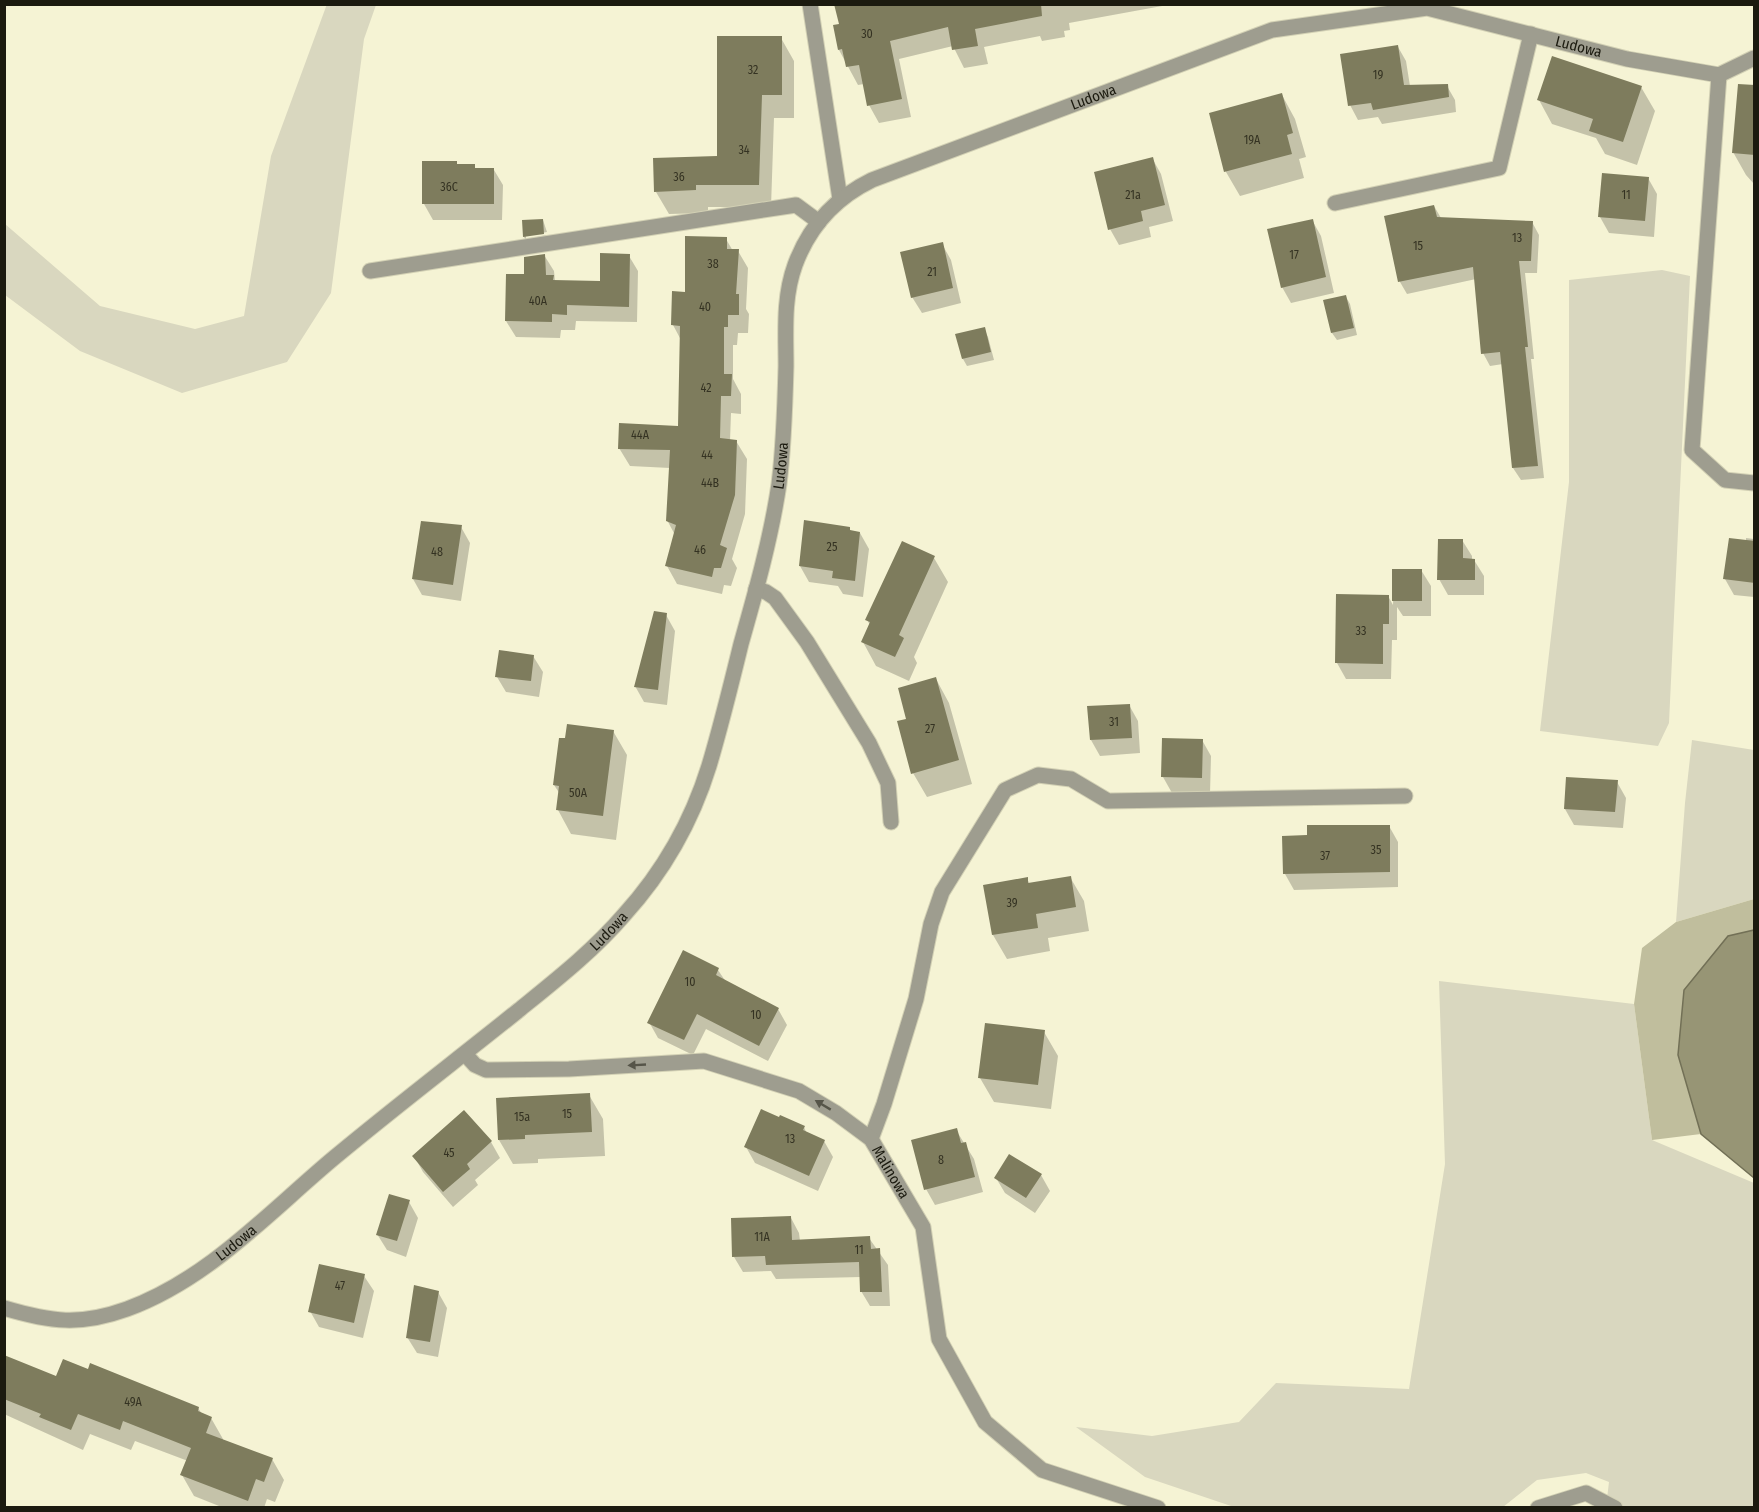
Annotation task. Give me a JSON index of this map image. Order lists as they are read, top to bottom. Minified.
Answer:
{"streets":{"street":["Ludowa","Malinowa"]},"crossings":[["Ludowa","Malinowa"]],"one_way":["Malinowa"],"house_numbers":["30","32","19","19A","34","36","36C","21a","11","13","15","17","38","21","40A","40","42","44A","44","44B","25","46","48","33","31","27","50A","35","37","39","10","10","15","15a","13","45","8","11A","11","47","49A"]}
